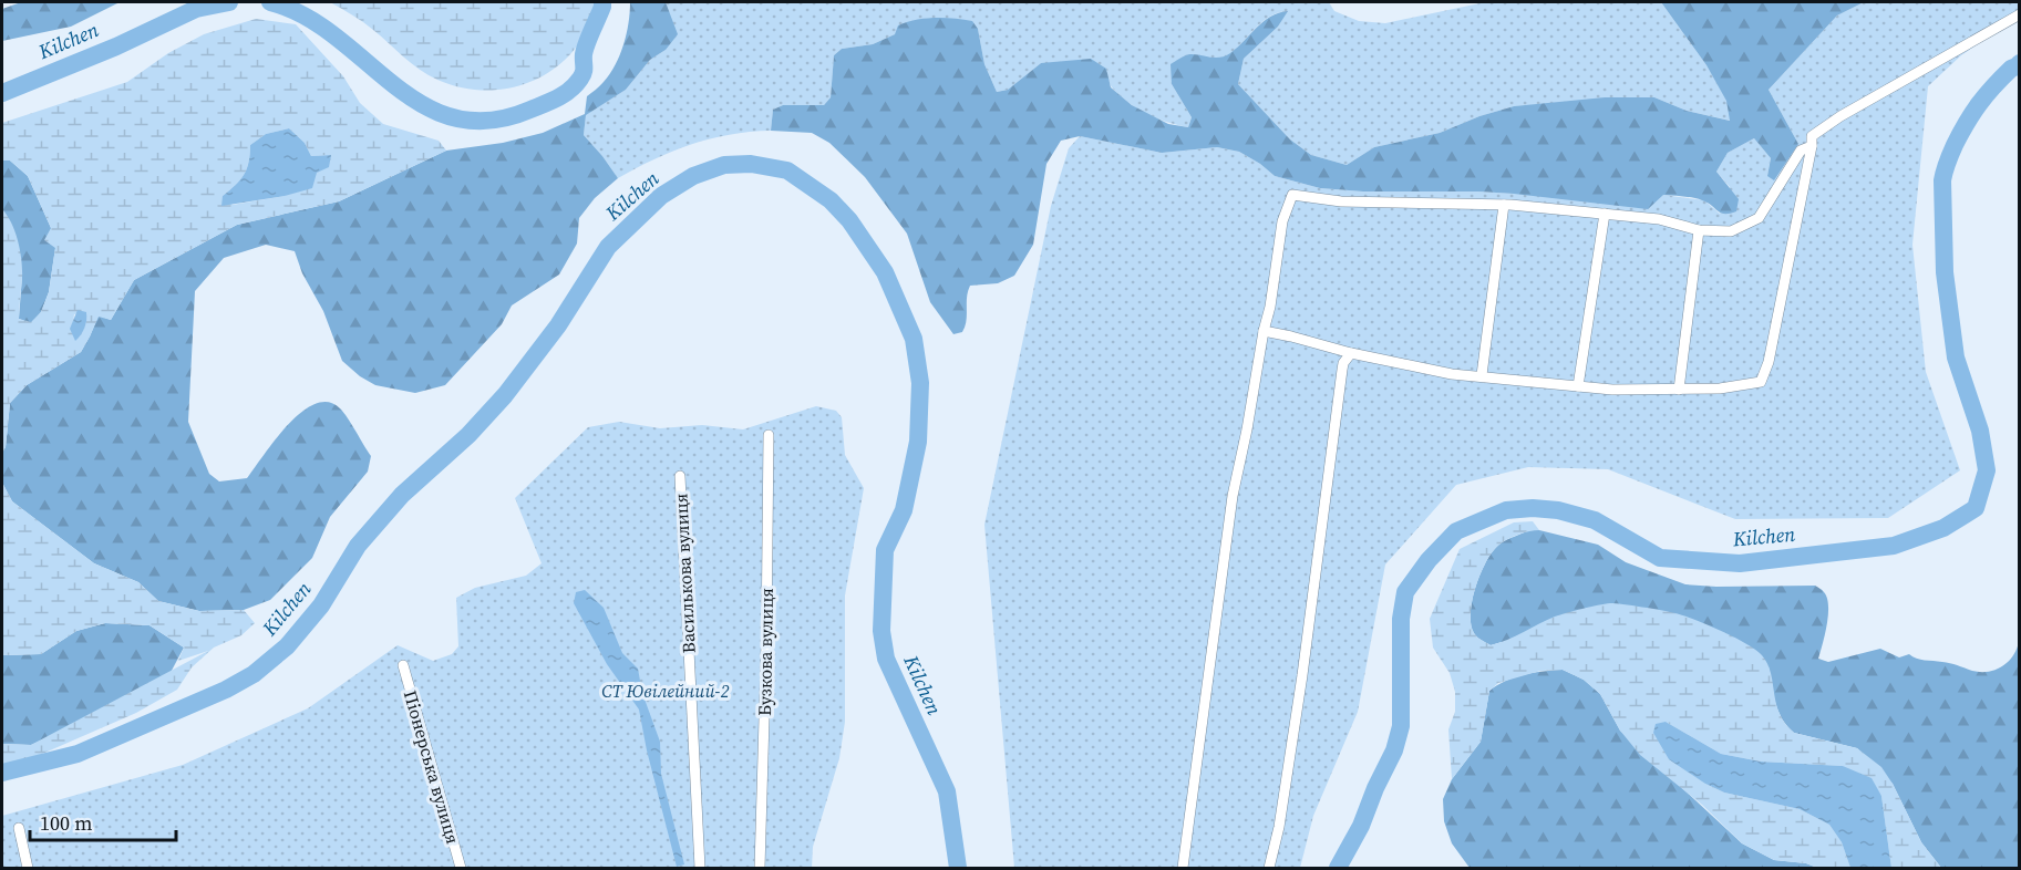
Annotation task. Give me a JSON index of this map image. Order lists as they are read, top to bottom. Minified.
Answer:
{"streets":{"street":["Василькова вулиця","Бузкова вулиця","Піонерська вулиця"]},"water":["Kilchen"],"parks":["СT Ювілейний-2"],"scale_bar":"100 m"}
